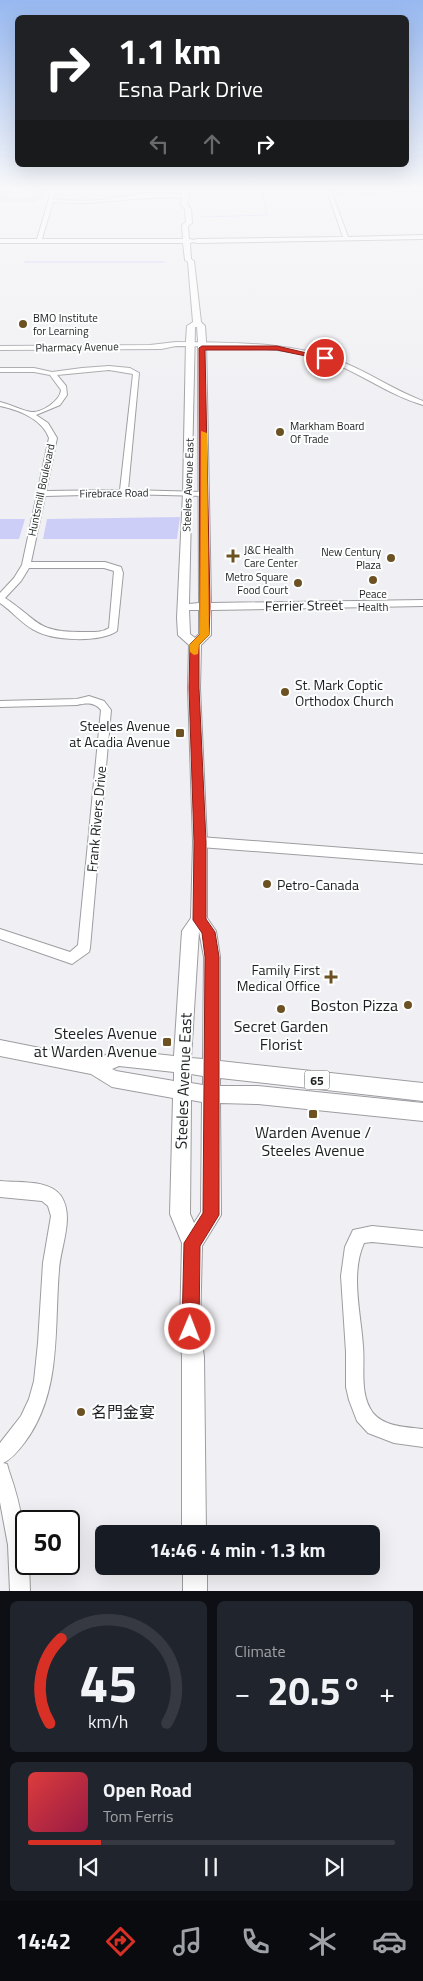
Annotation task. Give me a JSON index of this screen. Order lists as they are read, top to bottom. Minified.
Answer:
{"streets":{"main road":["Steeles Avenue East","Ferrier Street","65"],"street":["Pharmacy Avenue","Huntsmill Boulevard","Firebrace Road","Frank Rivers Drive"]},"crossings":[["Pharmacy Avenue","Steeles Avenue East"],["Steeles Avenue East","Firebrace Road"],["Steeles Avenue East","Ferrier Street"],["Steeles Avenue East","65"],["Huntsmill Boulevard","Firebrace Road"]],"places":{"other":["BMO Institute for Learning","Markham Board Of Trade","New Century Plaza","Peace Health","Metro Square Food Court","St. Mark Coptic Orthodox Church","Petro-Canada","Boston Pizza","Secret Garden Florist","名門金宴"],"health":["J&C Health Care Center","Family First Medical Office"],"transit":["Steeles Avenue at Acadia Avenue","Steeles Avenue at Warden Avenue","Warden Avenue / Steeles Avenue"]},"page":{"turn":["1.1 km","Esna Park Drive"],"limit":"50","trip":"14:46 · 4 min · 1.3 km","tile":"Climate","heat":["−","20.5°","+"],"song":["Open Road","Tom Ferris"],"tabs":"14:42","gauge":["45","km/h"]}}
